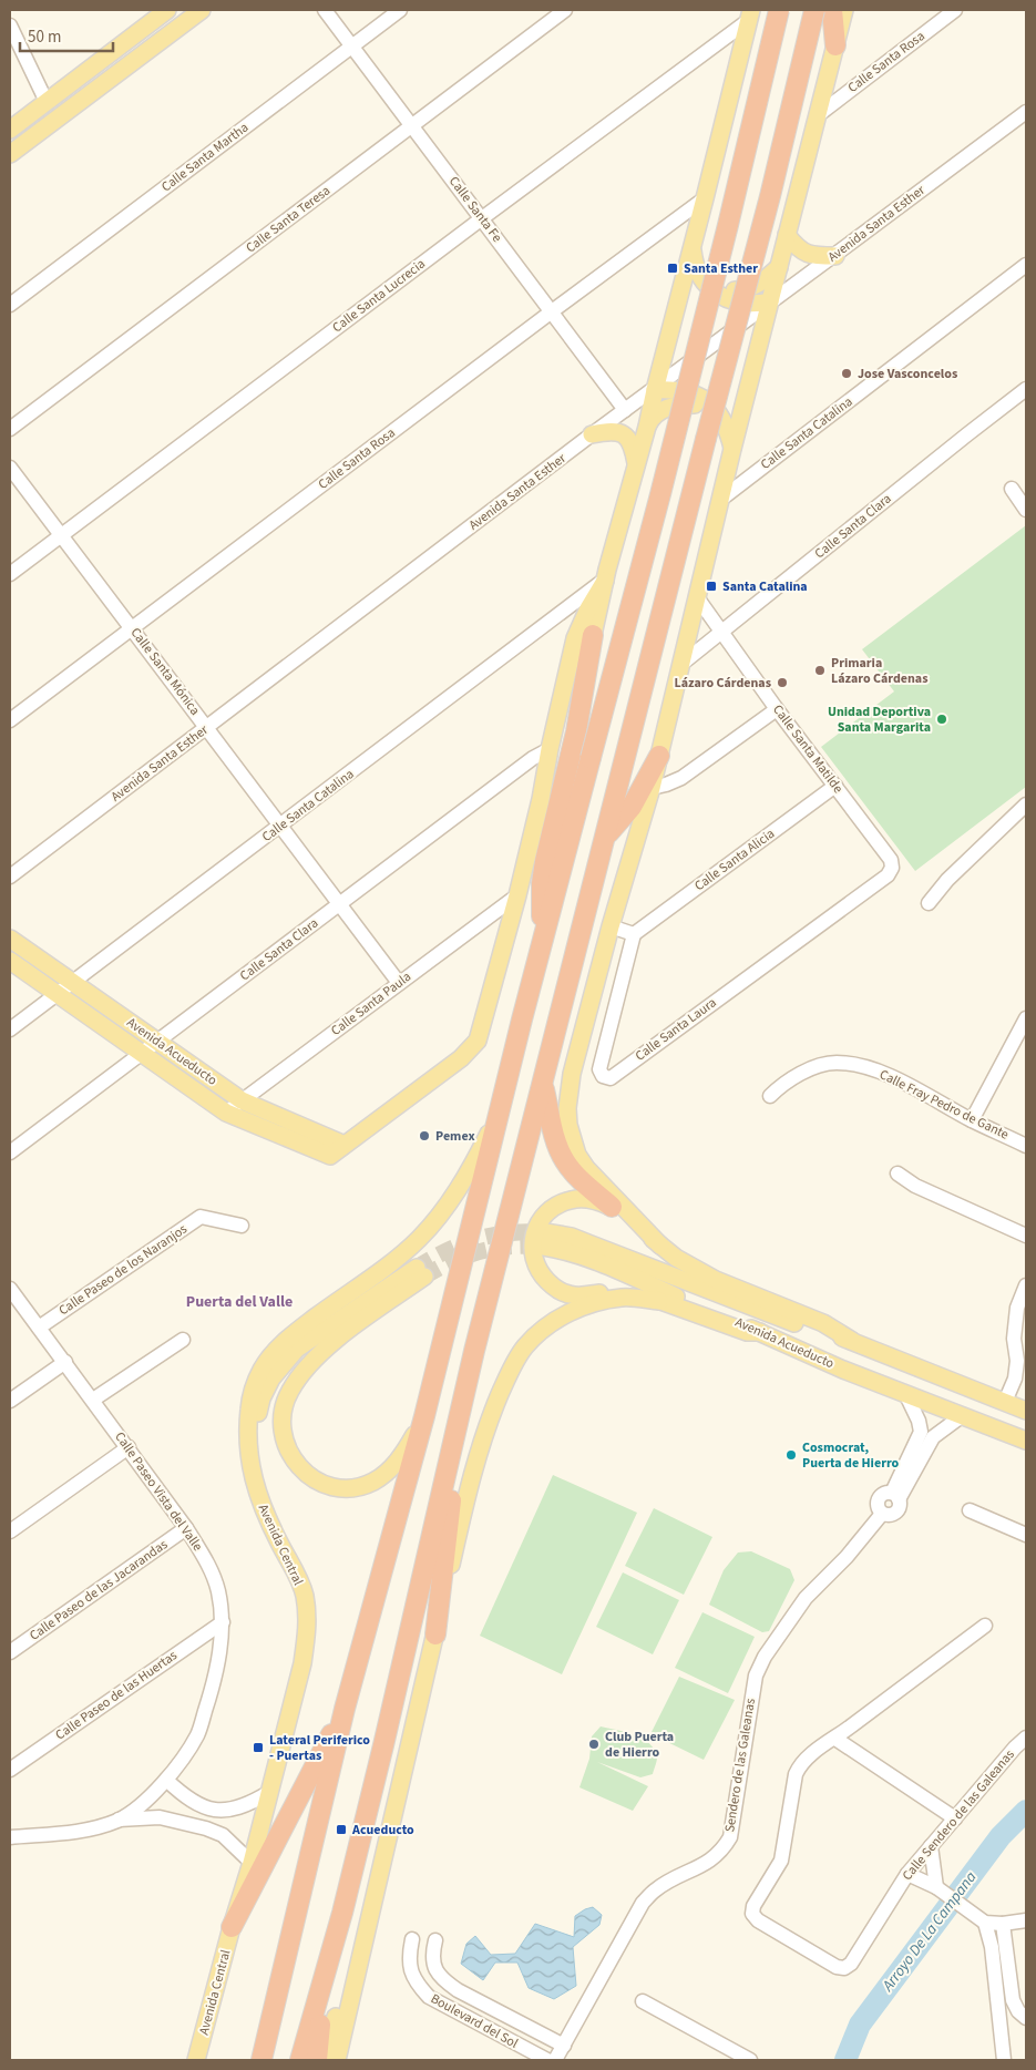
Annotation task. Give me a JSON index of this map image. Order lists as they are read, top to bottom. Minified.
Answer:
{"streets":{"main road":["Avenida Acueducto","Avenida Central"],"street":["Calle Santa Rosa","Calle Santa Martha","Calle Santa Fe","Calle Santa Teresa","Avenida Santa Esther","Calle Santa Lucrecia","Calle Santa Catalina","Calle Santa Clara","Calle Santa Mónica","Calle Santa Matilde","Calle Santa Alicia","Calle Santa Paula","Calle Santa Laura","Calle Fray Pedro de Gante","Calle Paseo de los Naranjos","Calle Paseo Vista del Valle","Calle Paseo de las Jacarandas","Calle Paseo de las Huertas","Sendero de las Galeanas","Calle Sendero de las Galeanas","Boulevard del Sol"]},"crossings":[["Calle Santa Rosa","Calle Santa Fe"],["Calle Santa Rosa","Calle Santa Mónica"],["Calle Santa Martha","Calle Santa Fe"],["Calle Santa Fe","Calle Santa Teresa"],["Calle Santa Fe","Avenida Santa Esther"],["Calle Santa Fe","Calle Santa Lucrecia"],["Avenida Santa Esther","Calle Santa Mónica"],["Calle Santa Lucrecia","Calle Santa Mónica"],["Calle Santa Catalina","Calle Santa Mónica"],["Calle Santa Catalina","Avenida Acueducto"],["Calle Santa Clara","Calle Santa Mónica"],["Calle Santa Clara","Calle Santa Matilde"],["Calle Santa Clara","Avenida Acueducto"],["Calle Santa Mónica","Calle Santa Paula"],["Calle Santa Matilde","Calle Santa Alicia"],["Calle Santa Matilde","Calle Santa Laura"],["Calle Santa Alicia","Calle Santa Laura"],["Calle Santa Paula","Avenida Acueducto"],["Calle Paseo de los Naranjos","Calle Paseo Vista del Valle"],["Calle Paseo Vista del Valle","Avenida Central"],["Calle Paseo Vista del Valle","Calle Paseo de las Jacarandas"],["Calle Paseo Vista del Valle","Calle Paseo de las Huertas"],["Sendero de las Galeanas","Boulevard del Sol"]],"districts":["Puerta del Valle"],"water":["Arroyo De La Campana"],"places":{"transit":["Santa Esther","Santa Catalina","Lateral Periferico - Puertas","Acueducto"],"other":["Jose Vasconcelos","Primaria Lázaro Cárdenas","Lázaro Cárdenas","Unidad Deportiva Santa Margarita","Pemex","Cosmocrat, Puerta de Hierro","Club Puerta de Hierro"]},"scale_bar":"50 m"}
